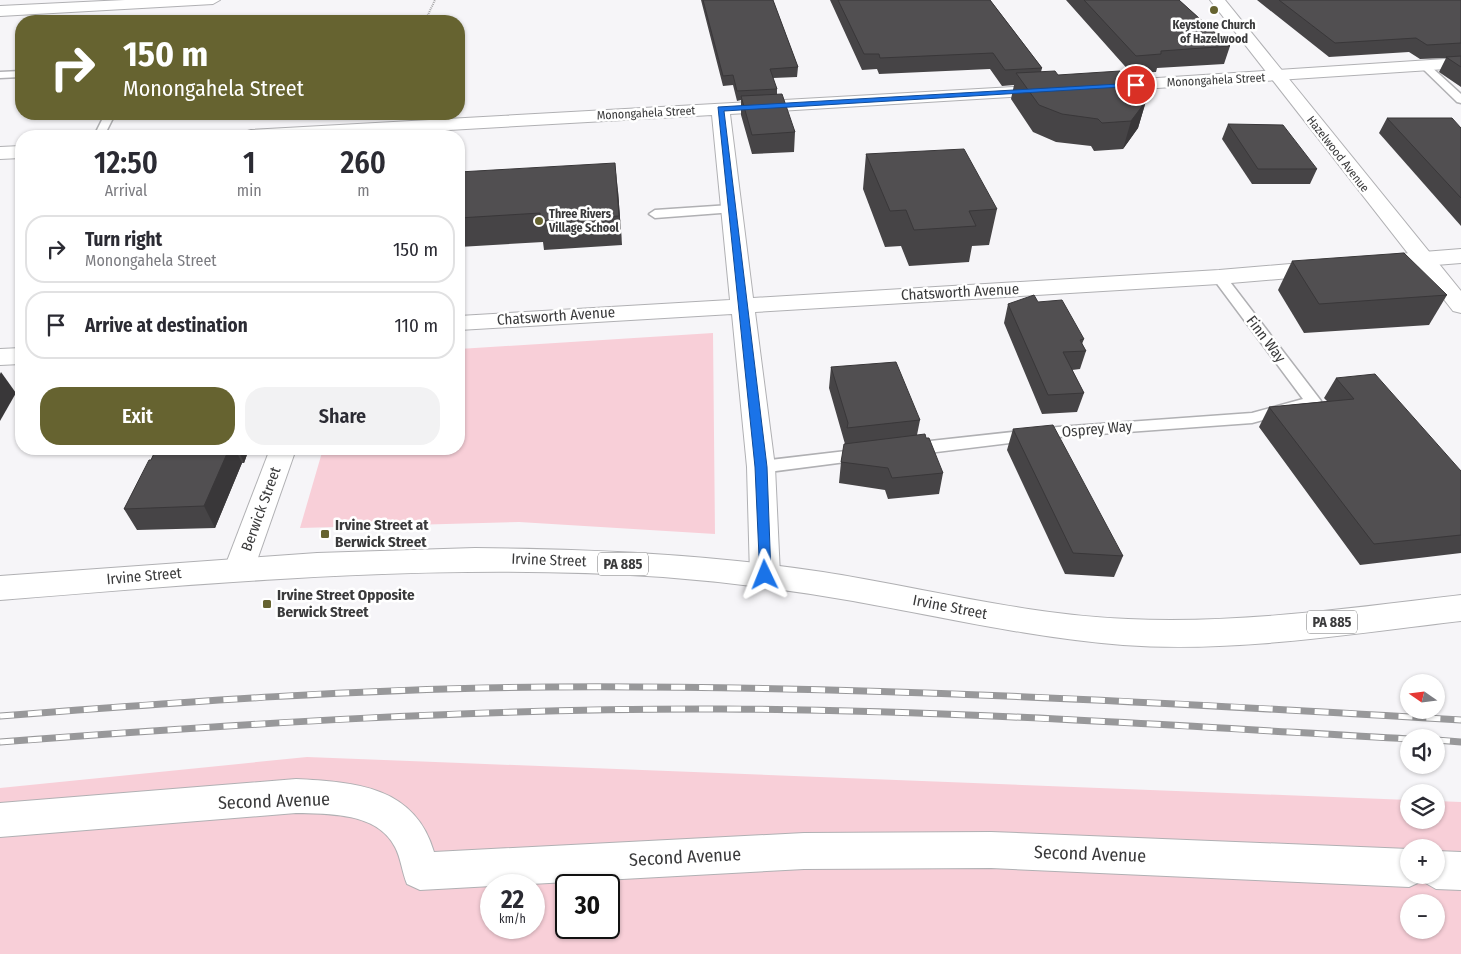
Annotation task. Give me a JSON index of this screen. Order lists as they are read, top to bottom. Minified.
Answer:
{"streets":{"street":["Monongahela Street","Hazelwood Avenue","Chatsworth Avenue","Berwick Street","Irvine Street","PA 885","Second Avenue"],"lane":["Finn Way","Osprey Way"]},"crossings":[["Monongahela Street","Hazelwood Avenue"],["Chatsworth Avenue","Finn Way"],["Finn Way","Osprey Way"],["Berwick Street","Irvine Street"]],"places":{"other":["Keystone Church of Hazelwood","Three Rivers Village School"],"transit":["Irvine Street at Berwick Street","Irvine Street Opposite Berwick Street"]},"north":"left","page":{"turn":["150 m","Monongahela Street"],"eta":["12:50","Arrival","1","min","260","m"],"list":[{"name":"Turn right","note":"Monongahela Street","value":"150 m"},{"name":"Arrive at destination","value":"110 m"}],"buttons":["Exit","Share"],"map_buttons":["+","−"],"speed":"22 km/h","limit":"30"}}
